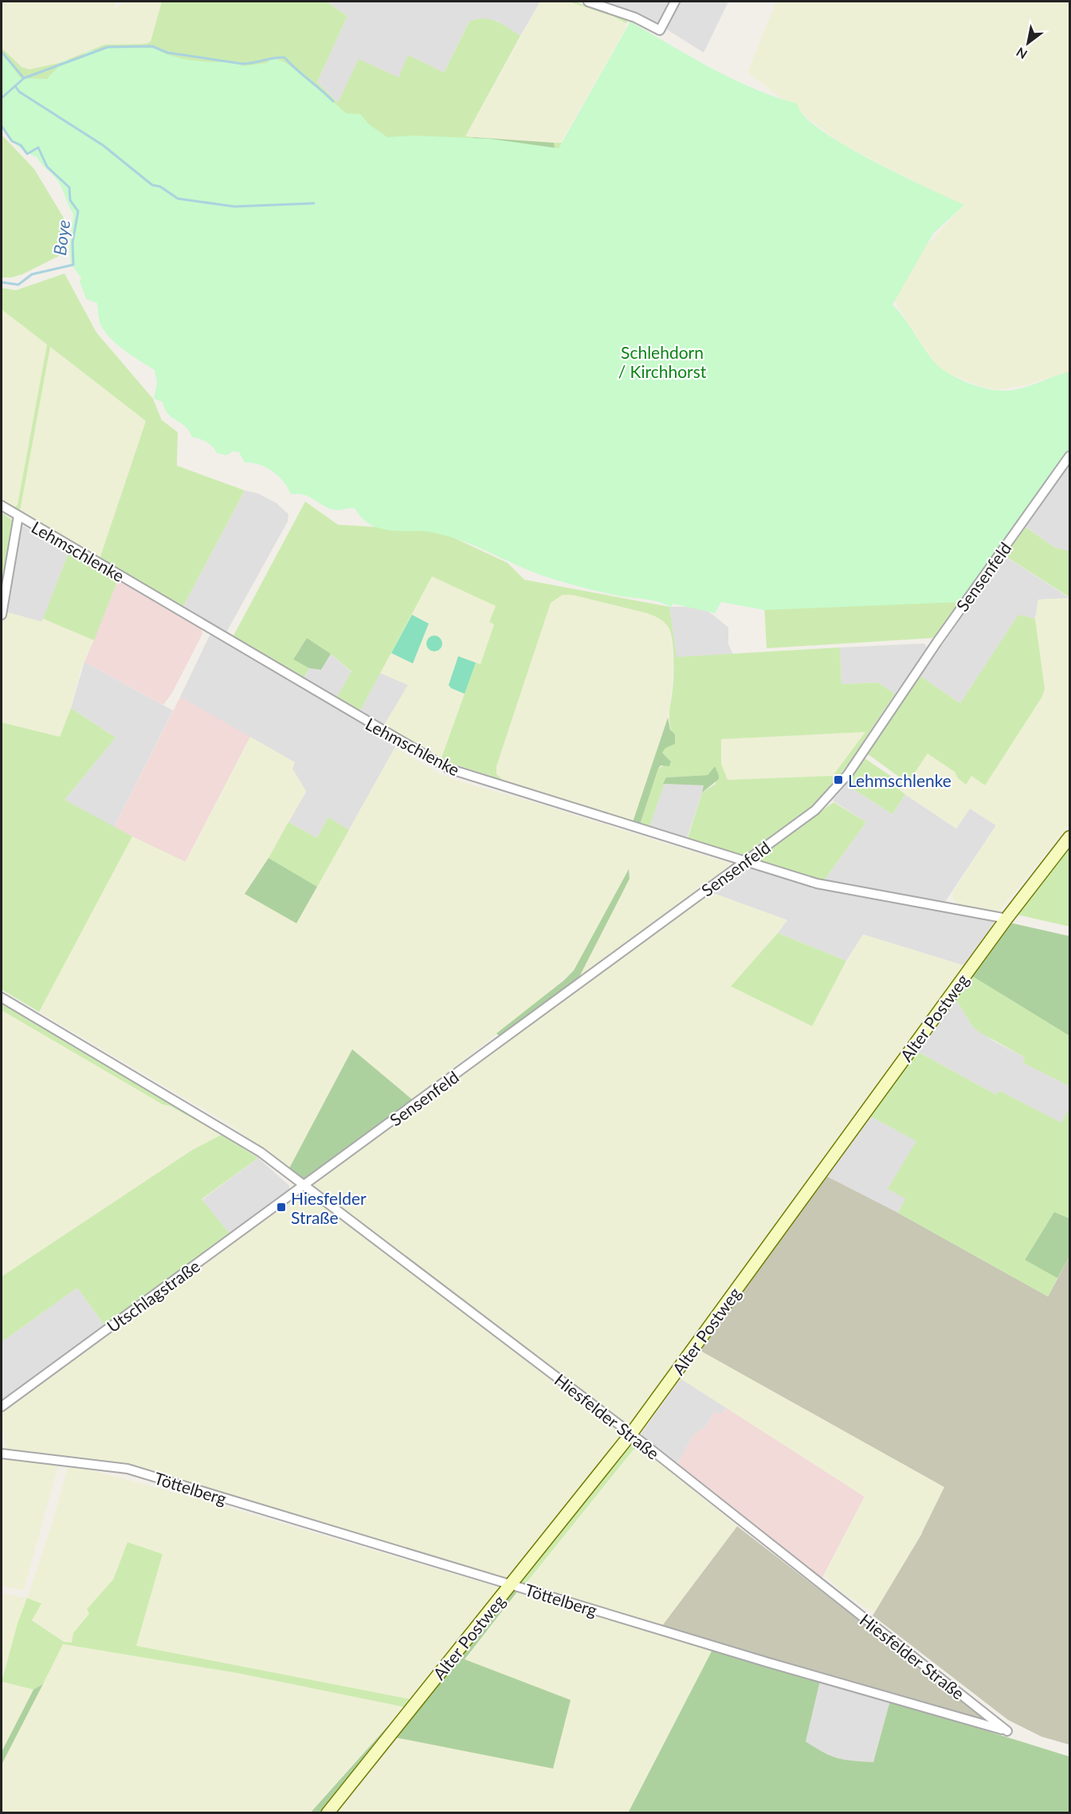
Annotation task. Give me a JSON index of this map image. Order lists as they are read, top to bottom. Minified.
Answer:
{"streets":{"main road":["Alter Postweg"],"street":["Lehmschlenke","Sensenfeld","Utschlagstraße","Hiesfelder Straße","Töttelberg"]},"crossings":[["Lehmschlenke","Sensenfeld"],["Lehmschlenke","Alter Postweg"],["Sensenfeld","Utschlagstraße"],["Sensenfeld","Hiesfelder Straße"],["Alter Postweg","Hiesfelder Straße"],["Alter Postweg","Töttelberg"],["Utschlagstraße","Hiesfelder Straße"],["Hiesfelder Straße","Töttelberg"]],"water":["Boye"],"parks":["Schlehdorn / Kirchhorst"],"places":{"transit":["Lehmschlenke","Hiesfelder Straße"]},"north":"bottom left"}
